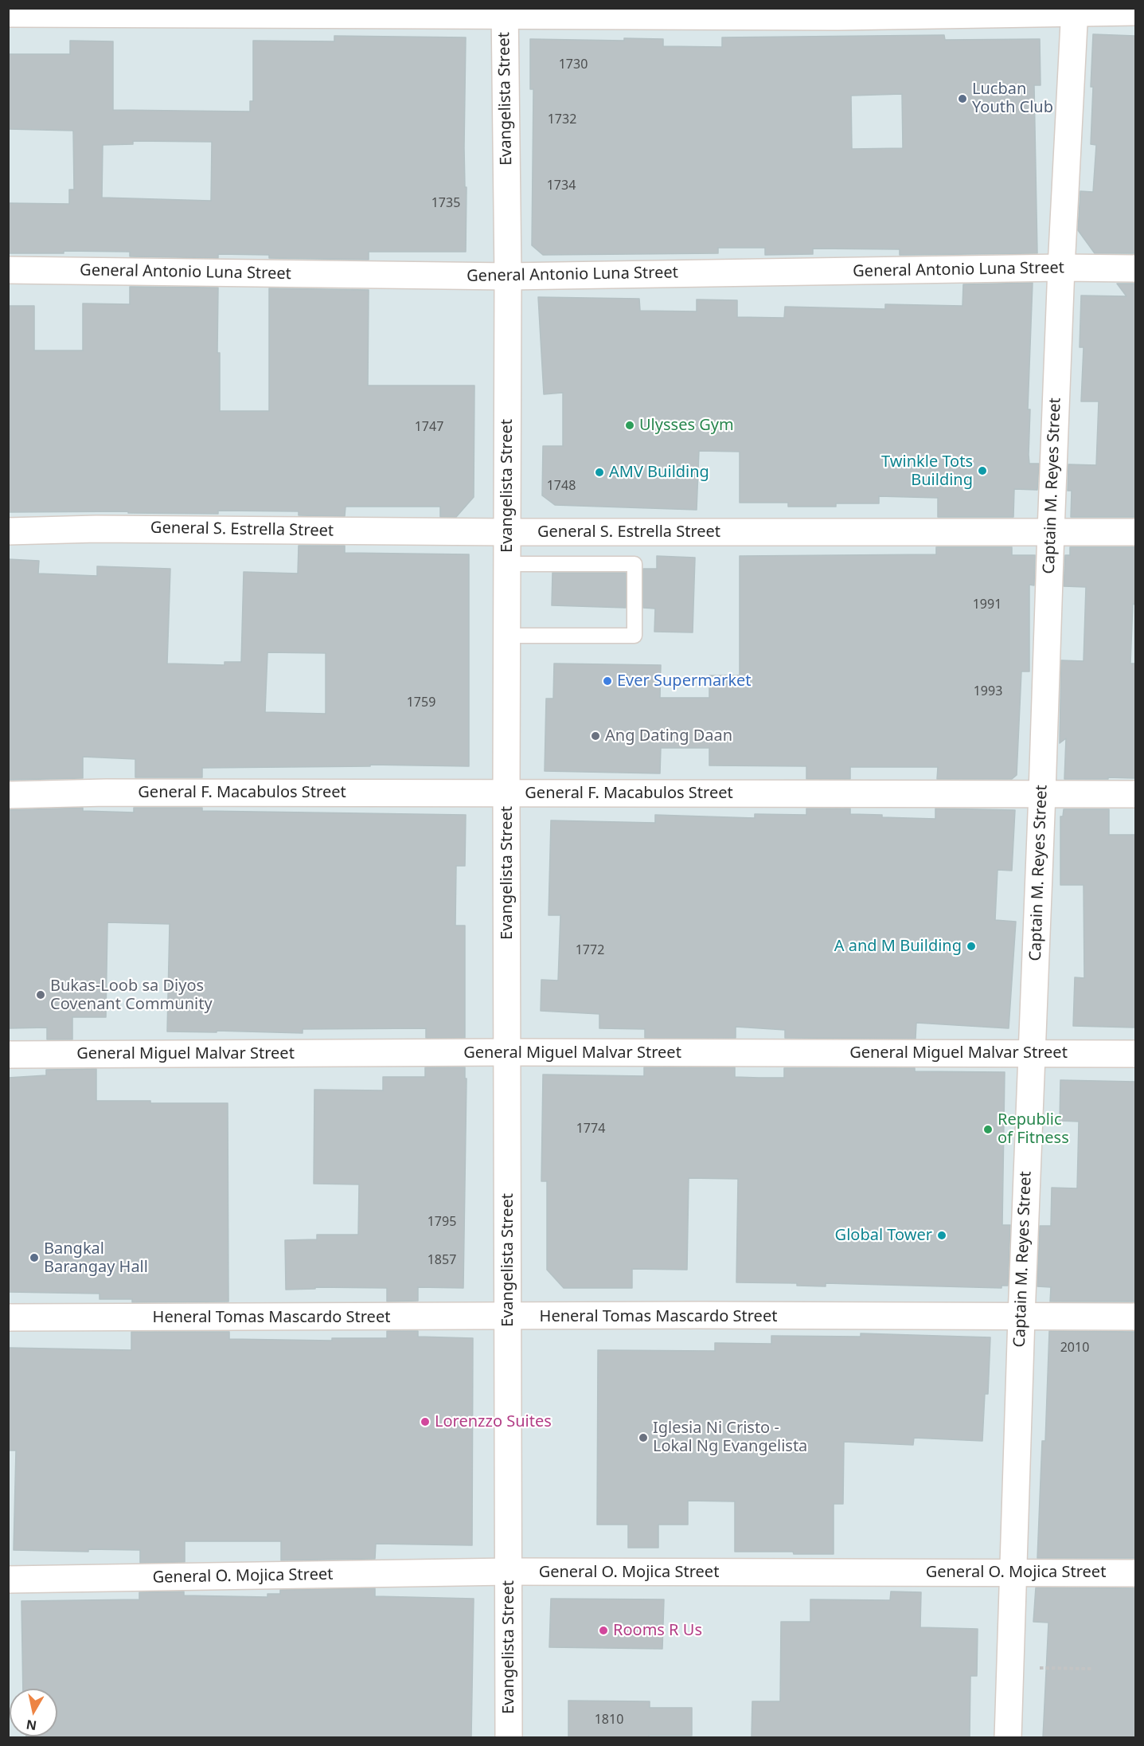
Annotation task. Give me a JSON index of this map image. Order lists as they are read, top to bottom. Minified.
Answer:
{"streets":{"street":["Evangelista Street","General Antonio Luna Street","Captain M. Reyes Street","General S. Estrella Street","General F. Macabulos Street","General Miguel Malvar Street","Heneral Tomas Mascardo Street","General O. Mojica Street"]},"crossings":[["Evangelista Street","General Antonio Luna Street"],["Evangelista Street","General S. Estrella Street"],["Evangelista Street","General F. Macabulos Street"],["Evangelista Street","General Miguel Malvar Street"],["Evangelista Street","Heneral Tomas Mascardo Street"],["Evangelista Street","General O. Mojica Street"],["General Antonio Luna Street","Captain M. Reyes Street"],["Captain M. Reyes Street","General S. Estrella Street"],["Captain M. Reyes Street","General F. Macabulos Street"],["Captain M. Reyes Street","General Miguel Malvar Street"],["Captain M. Reyes Street","Heneral Tomas Mascardo Street"],["Captain M. Reyes Street","General O. Mojica Street"]],"places":["Lucban Youth Club","Ulysses Gym","Twinkle Tots Building","AMV Building","Ever Supermarket","Ang Dating Daan","A and M Building","Bukas-Loob sa Diyos Covenant Community","Republic of Fitness","Global Tower","Bangkal Barangay Hall","Lorenzzo Suites","Iglesia Ni Cristo - Lokal Ng Evangelista","Rooms R Us"],"house_numbers":["1730","1732","1734","1735","1747","1748","1991","1993","1759","1772","1774","1795","1857","2010","1810"],"north":"bottom"}
